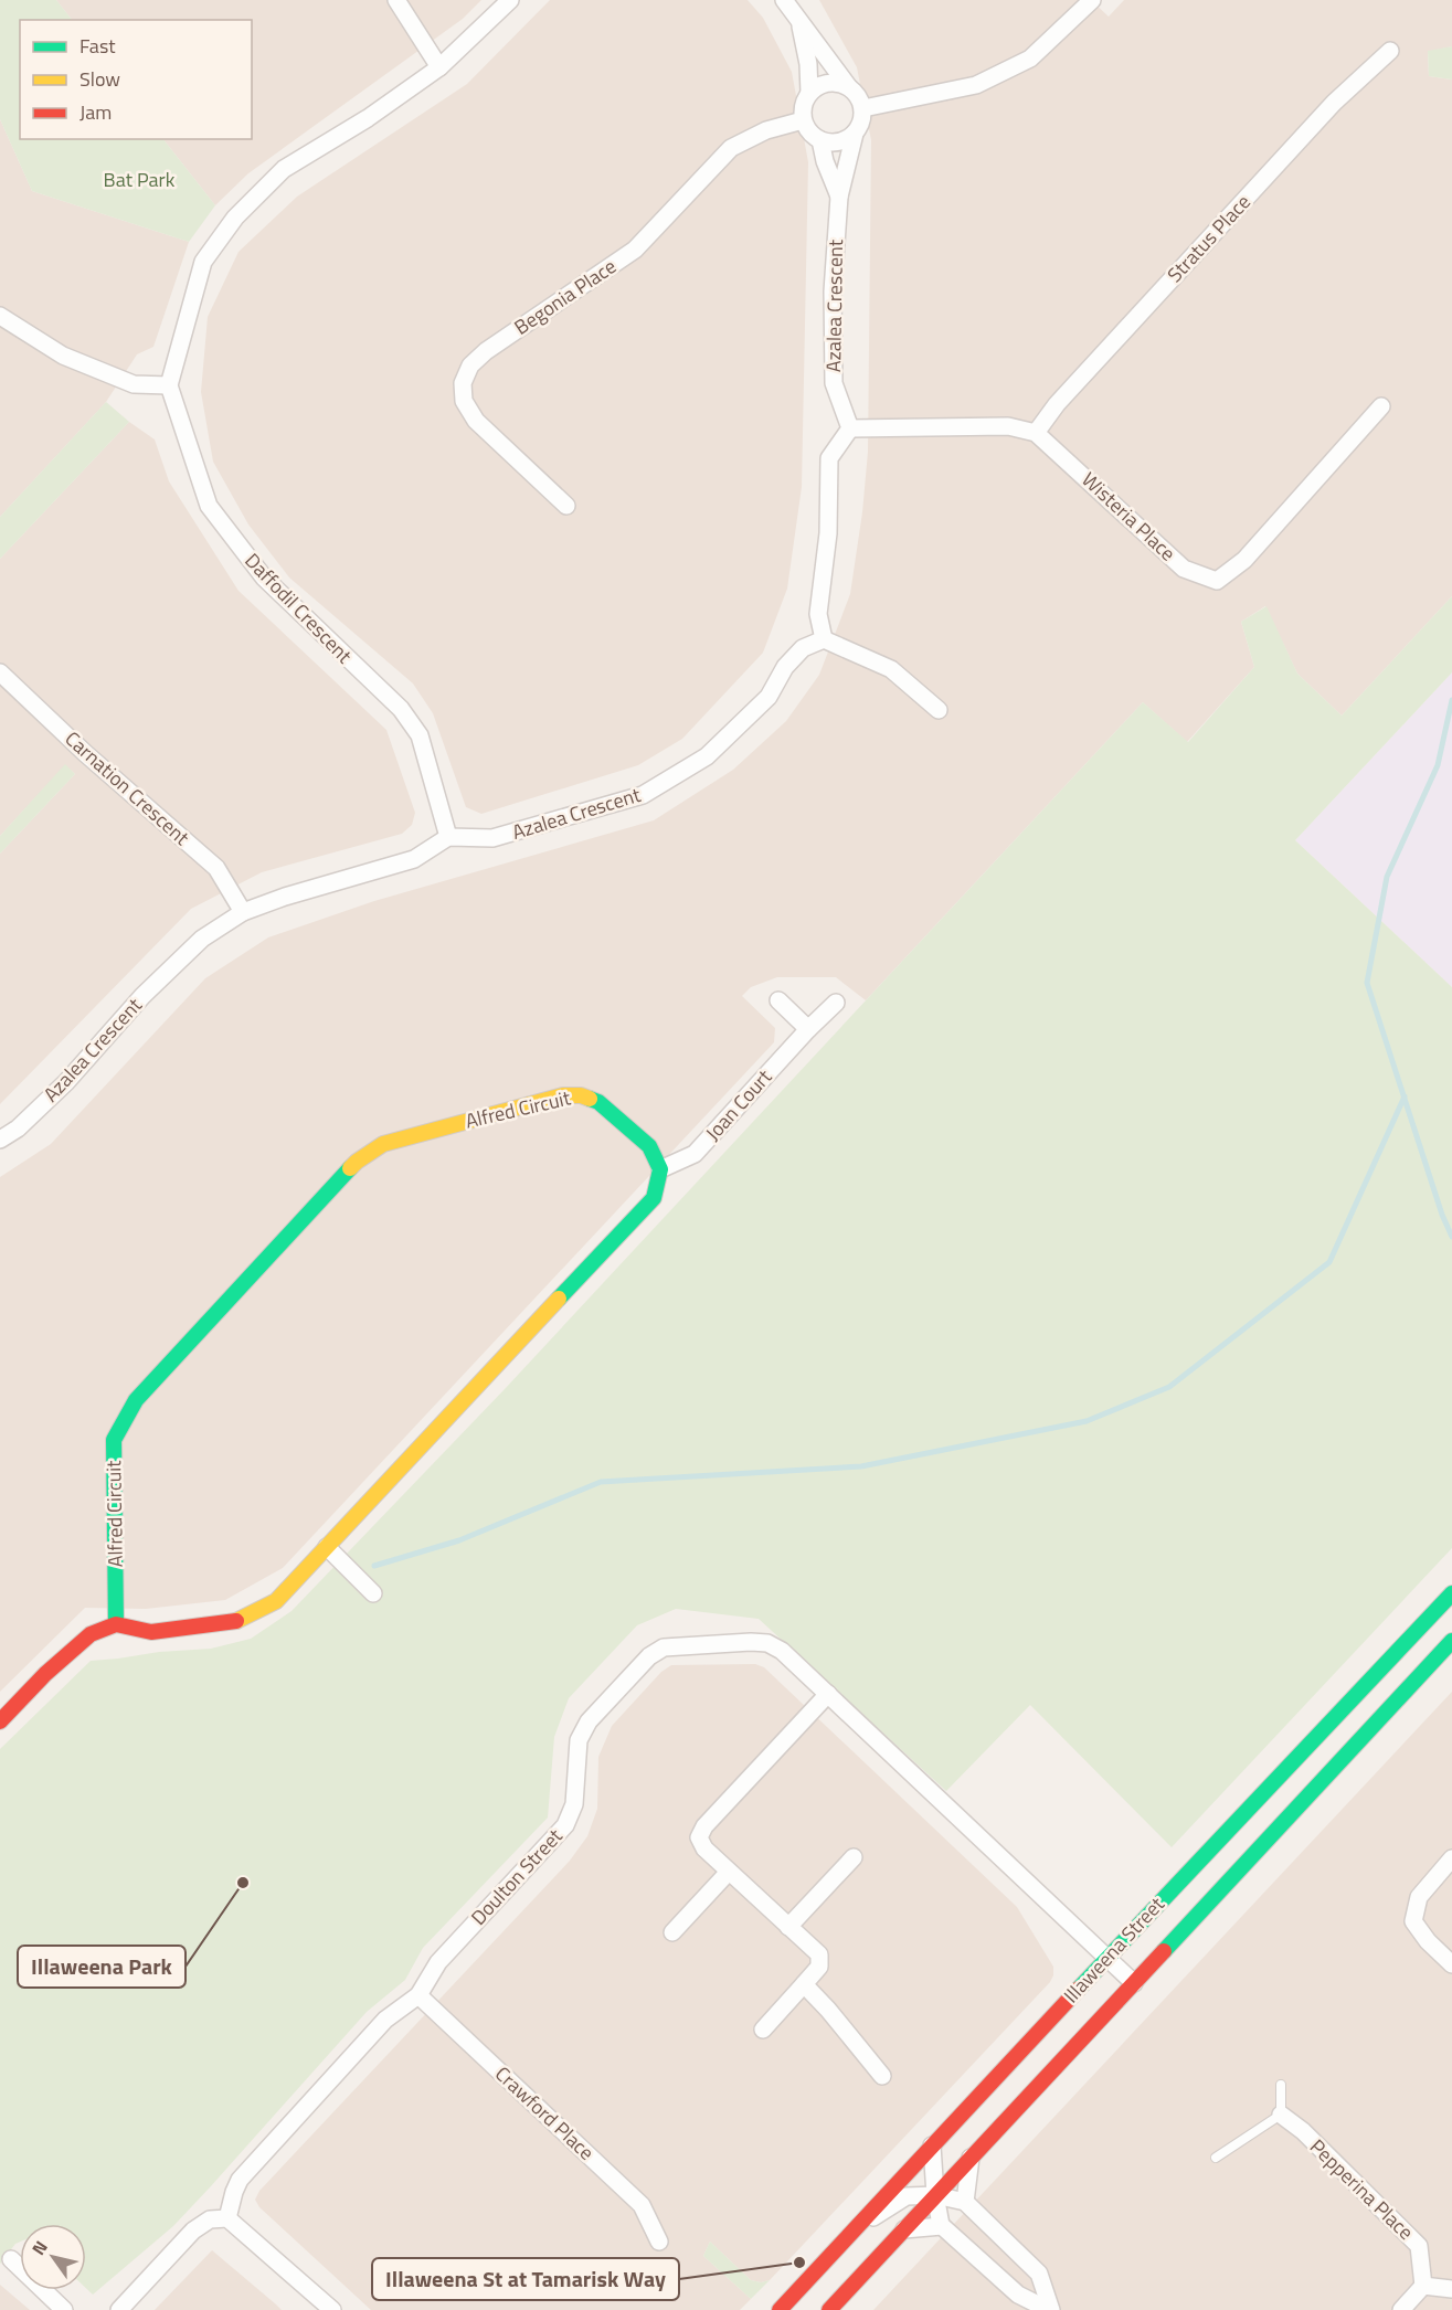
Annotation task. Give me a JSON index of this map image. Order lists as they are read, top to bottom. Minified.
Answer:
{"streets":{"main road":["Alfred Circuit","Illaweena Street"],"street":["Stratus Place","Begonia Place","Azalea Crescent","Wisteria Place","Daffodil Crescent","Carnation Crescent","Joan Court","Doulton Street","Crawford Place","Pepperina Place"]},"crossings":[["Stratus Place","Wisteria Place"],["Begonia Place","Azalea Crescent"],["Azalea Crescent","Daffodil Crescent"],["Azalea Crescent","Carnation Crescent"],["Joan Court","Alfred Circuit"],["Doulton Street","Illaweena Street"],["Doulton Street","Crawford Place"]],"parks":["Bat Park"],"places":["Illaweena Park","Illaweena St at Tamarisk Way"],"legend":["Fast","Slow","Jam"],"north":"top left"}
